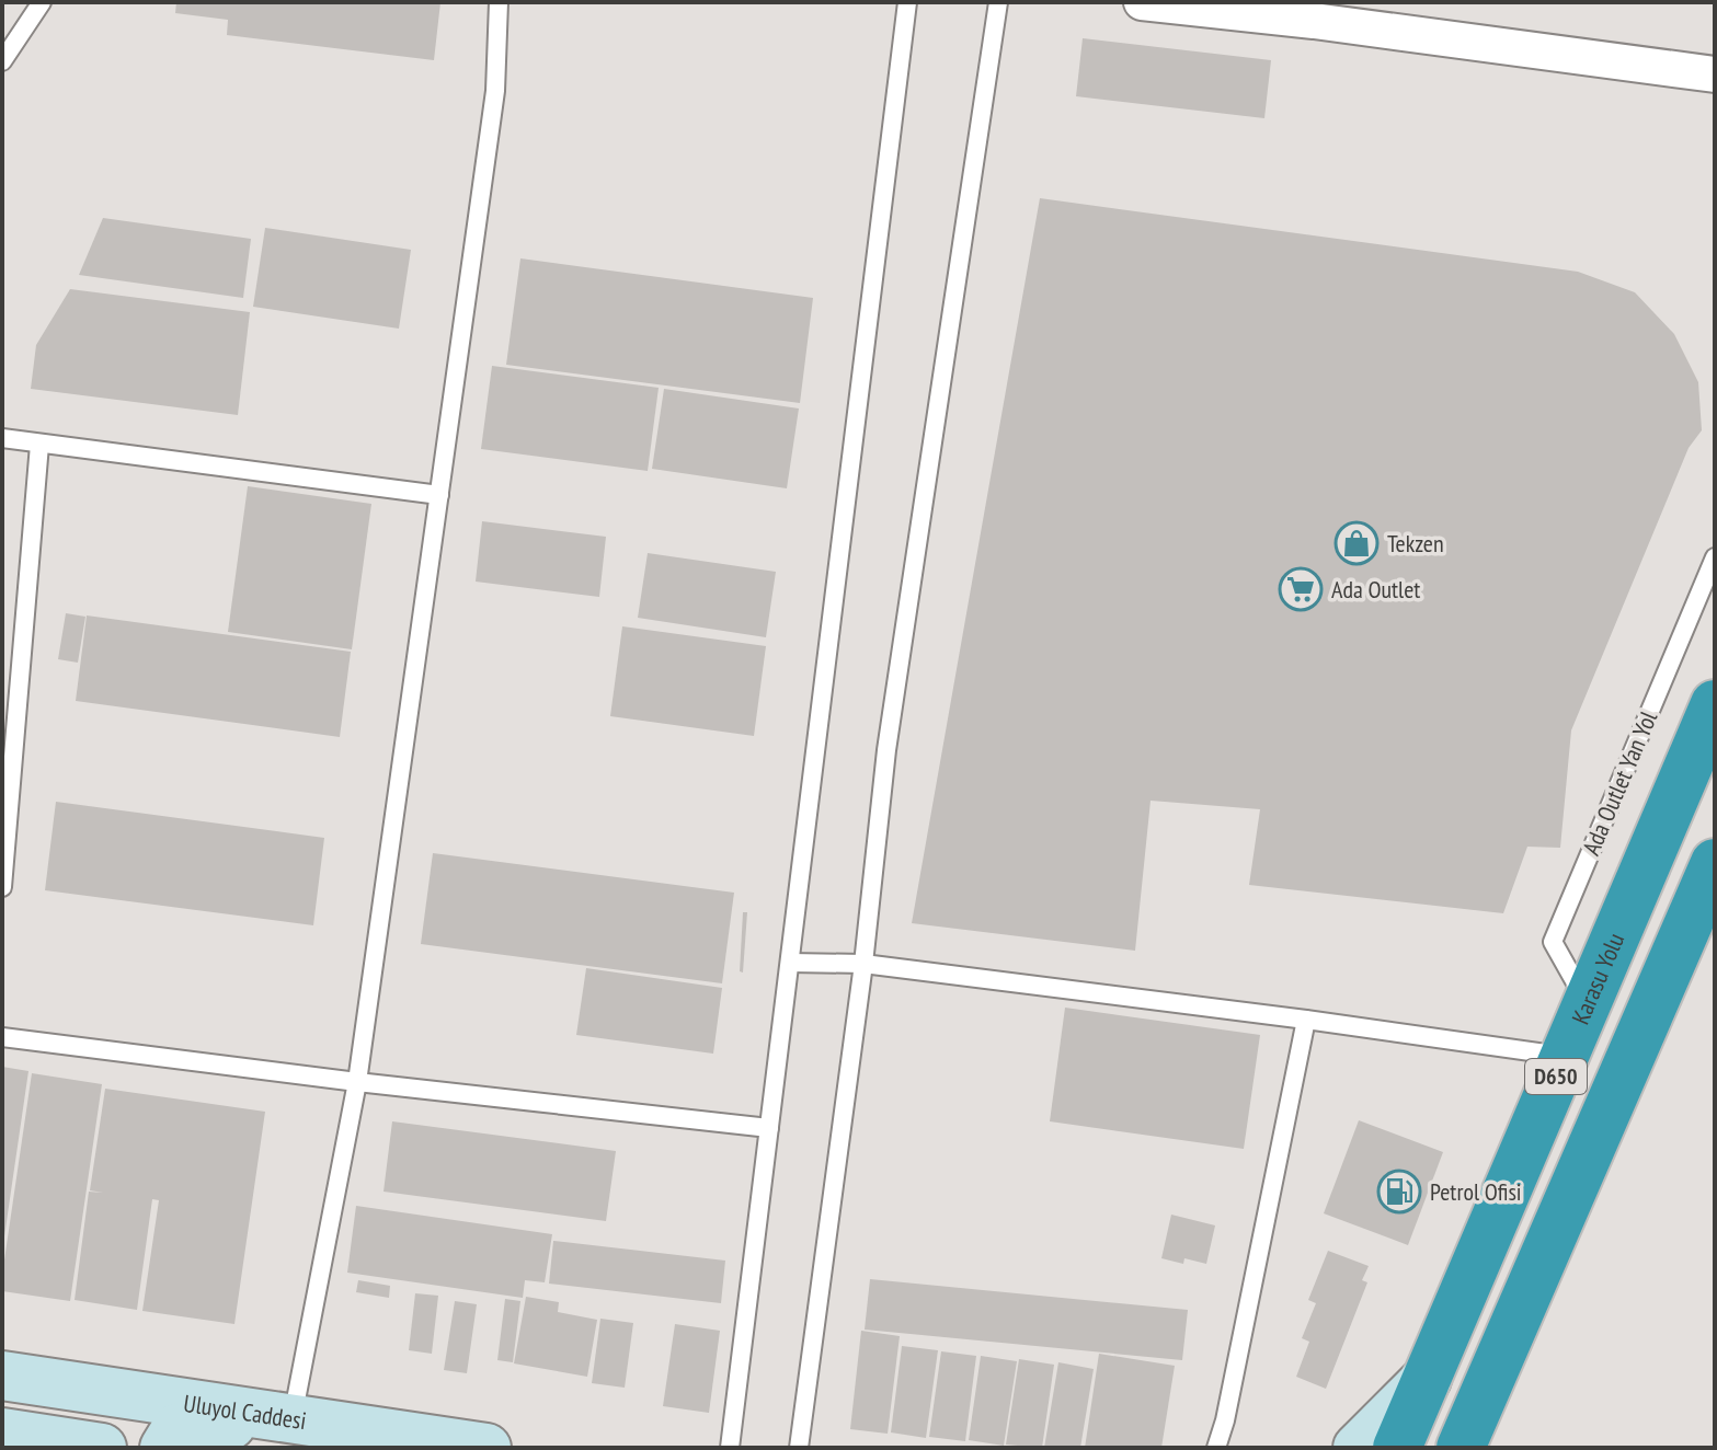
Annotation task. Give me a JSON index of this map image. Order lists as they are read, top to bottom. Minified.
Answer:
{"streets":{"highway":["Karasu Yolu","D650"],"main road":["Uluyol Caddesi"],"lane":["Ada Outlet Yan Yol"]},"crossings":[["Ada Outlet Yan Yol","Karasu Yolu"]],"places":{"shop":["Tekzen"],"supermarket":["Ada Outlet"],"fuel station":["Petrol Ofisi"]}}
